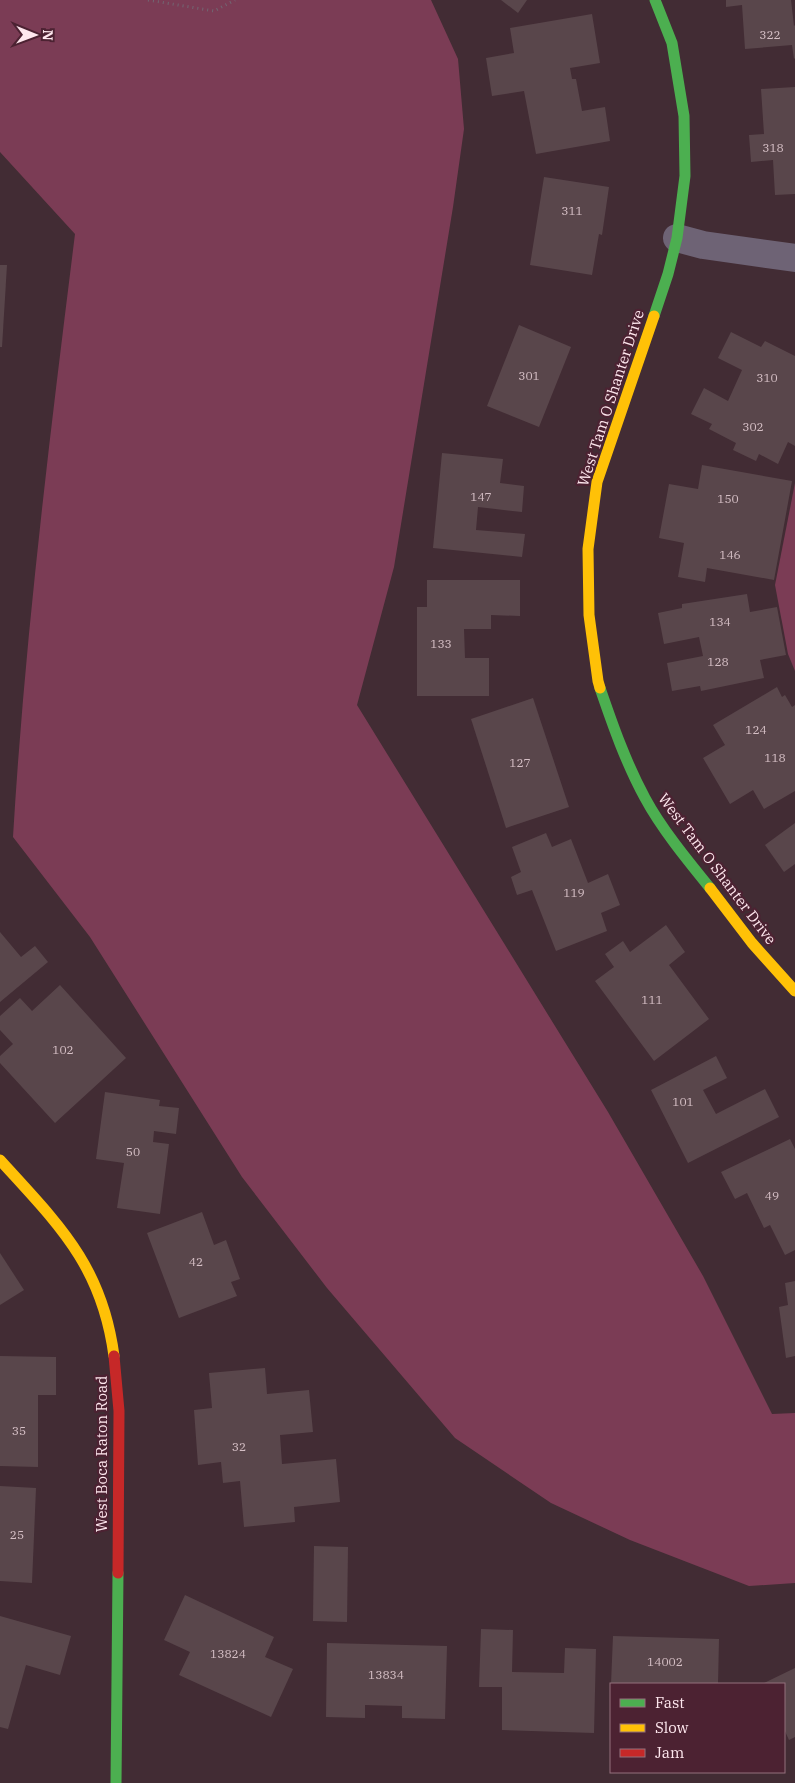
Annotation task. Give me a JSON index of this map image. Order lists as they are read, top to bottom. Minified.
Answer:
{"streets":{"street":["West Tam O Shanter Drive","West Boca Raton Road"]},"house_numbers":["322","318","311","301","310","302","147","150","146","134","133","128","124","118","127","119","111","102","101","50","49","42","35","32","25","13824","14002","13834"],"legend":["Fast","Slow","Jam"],"north":"right"}
